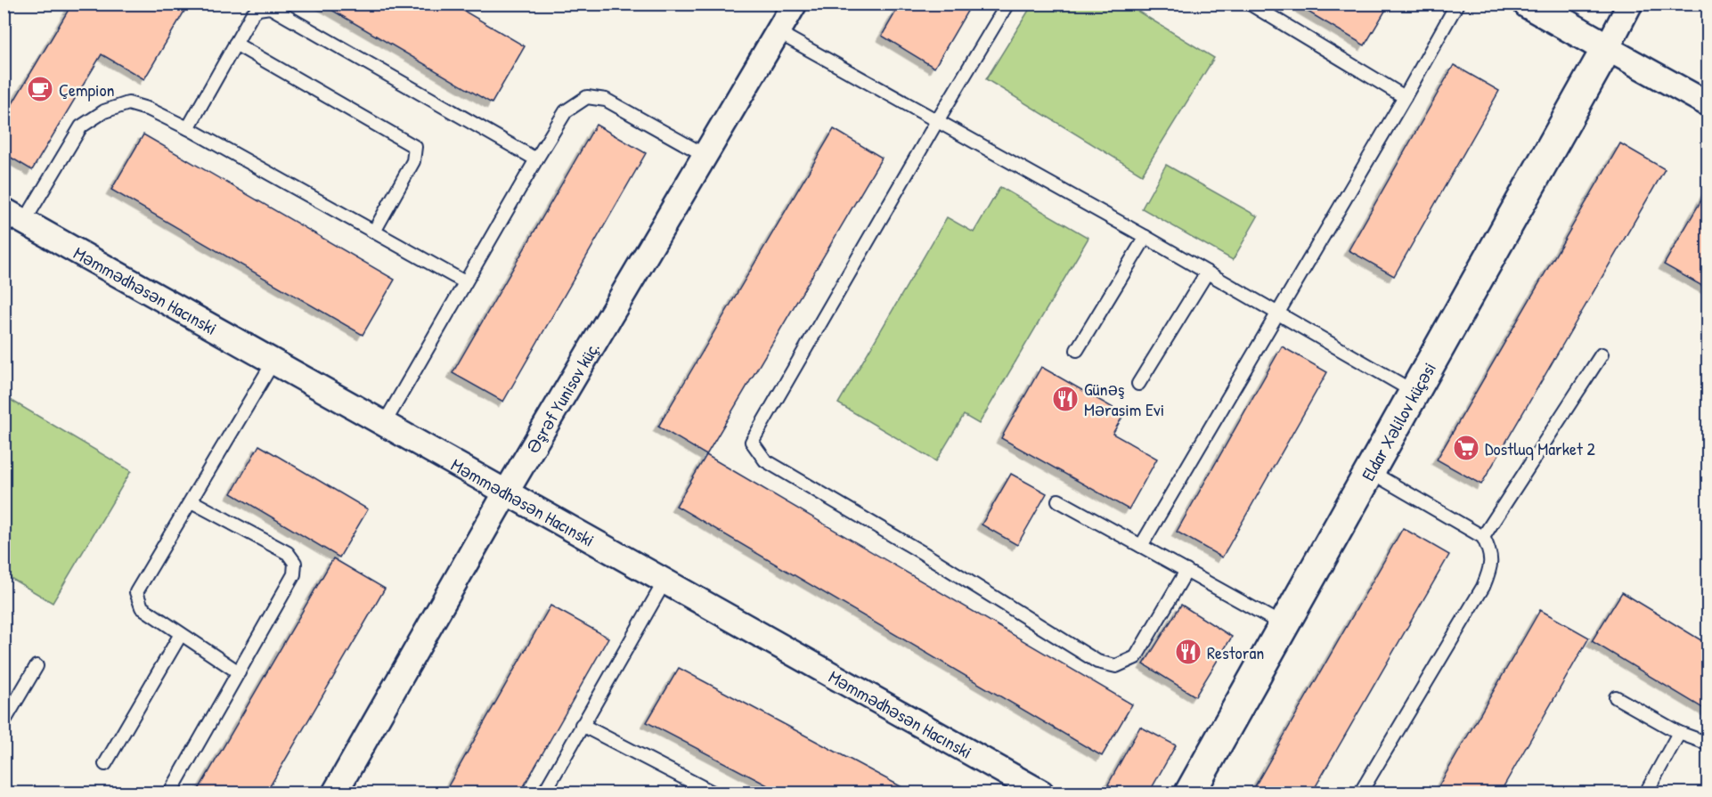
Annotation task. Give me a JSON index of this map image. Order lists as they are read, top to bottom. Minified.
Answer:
{"streets":{"street":["Məmmədhəsən Hacınski","Əşrəf Yunisov küç.","Eldar Xəlilov küçəsi"]},"crossings":[["Məmmədhəsən Hacınski","Əşrəf Yunisov küç."]],"places":{"cafe":["Çempion"],"restaurant":["Günəş Mərasim Evi","Restoran"],"supermarket":["Dostluq Market 2"]}}
